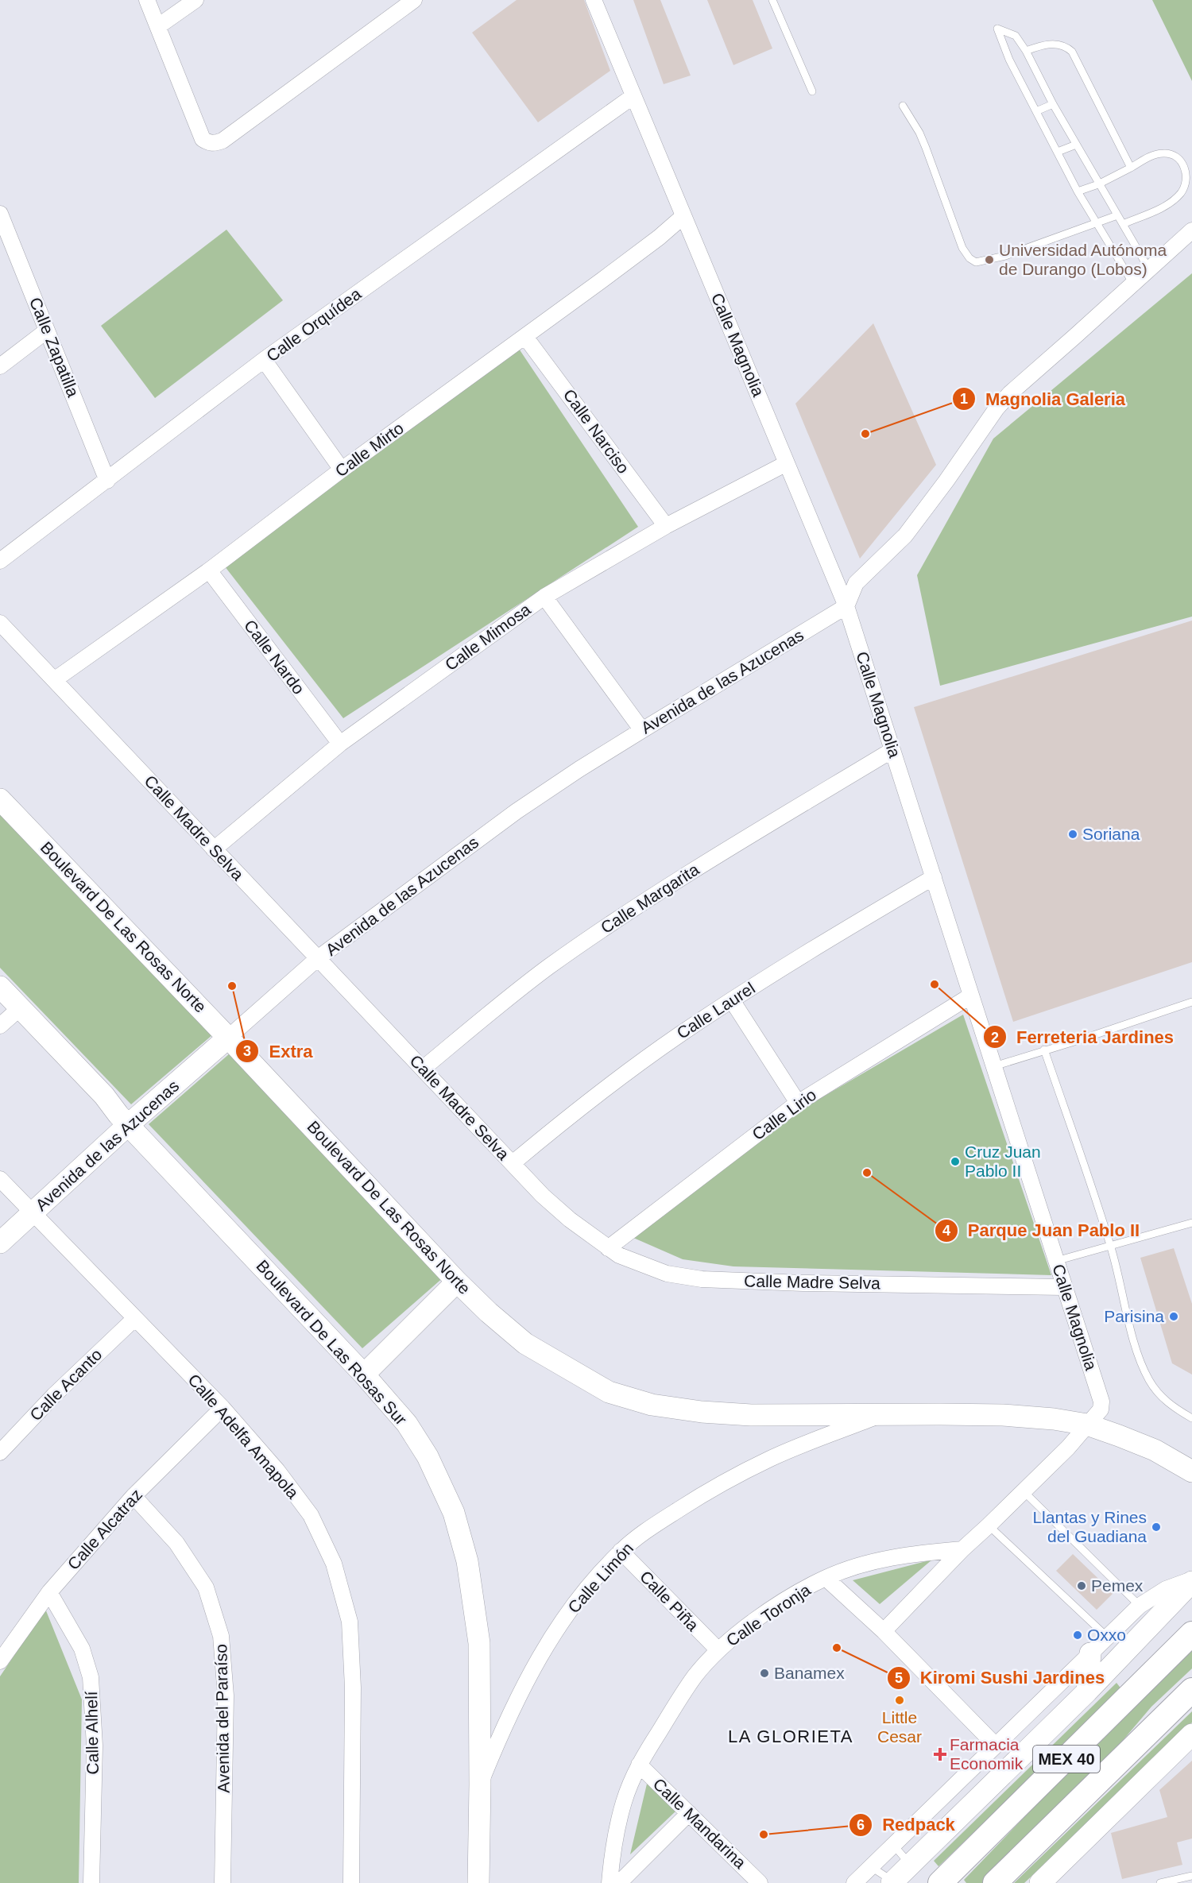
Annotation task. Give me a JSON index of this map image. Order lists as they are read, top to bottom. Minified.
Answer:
{"streets":{"main road":["Avenida de las Azucenas","Boulevard De Las Rosas Norte","Boulevard De Las Rosas Sur","MEX 40"],"street":["Calle Orquídea","Calle Magnolia","Calle Zapatilla","Calle Narciso","Calle Mirto","Calle Mimosa","Calle Nardo","Calle Madre Selva","Calle Margarita","Calle Laurel","Calle Lirio","Calle Acanto","Calle Adelfa Amapola","Calle Alcatraz","Calle Limón","Calle Piña","Calle Toronja","Avenida del Paraíso","Calle Alhelí","Calle Mandarina"]},"crossings":[["Calle Orquídea","Calle Magnolia"],["Calle Orquídea","Calle Zapatilla"],["Calle Magnolia","Calle Mirto"],["Calle Magnolia","Calle Mimosa"],["Calle Magnolia","Avenida de las Azucenas"],["Calle Magnolia","Calle Madre Selva"],["Calle Magnolia","Calle Margarita"],["Calle Magnolia","Boulevard De Las Rosas Norte"],["Calle Magnolia","Calle Laurel"],["Calle Magnolia","Calle Lirio"],["Calle Narciso","Calle Mirto"],["Calle Narciso","Calle Mimosa"],["Calle Mirto","Calle Nardo"],["Calle Mirto","Calle Madre Selva"],["Calle Mimosa","Calle Nardo"],["Calle Mimosa","Calle Madre Selva"],["Avenida de las Azucenas","Calle Madre Selva"],["Avenida de las Azucenas","Boulevard De Las Rosas Norte"],["Avenida de las Azucenas","Boulevard De Las Rosas Sur"],["Avenida de las Azucenas","Calle Adelfa Amapola"],["Calle Madre Selva","Calle Margarita"],["Calle Madre Selva","Calle Laurel"],["Calle Madre Selva","Calle Lirio"],["Boulevard De Las Rosas Norte","Calle Limón"],["Boulevard De Las Rosas Sur","Calle Limón"],["Calle Acanto","Calle Adelfa Amapola"],["Calle Adelfa Amapola","Calle Alcatraz"],["Calle Alcatraz","Avenida del Paraíso"],["Calle Alcatraz","Calle Alhelí"],["Calle Limón","Calle Piña"],["Calle Piña","Calle Toronja"],["Calle Toronja","Calle Mandarina"]],"districts":["LA GLORIETA"],"places":{"other":["Universidad Autónoma de Durango (Lobos)","Magnolia Galeria","Soriana","Ferreteria Jardines","Extra","Cruz Juan Pablo II","Parque Juan Pablo II","Parisina","Llantas y Rines del Guadiana","Pemex","Oxxo","Kiromi Sushi Jardines","Banamex","Little Cesar","Redpack"],"health":["Farmacia Economik"]}}
